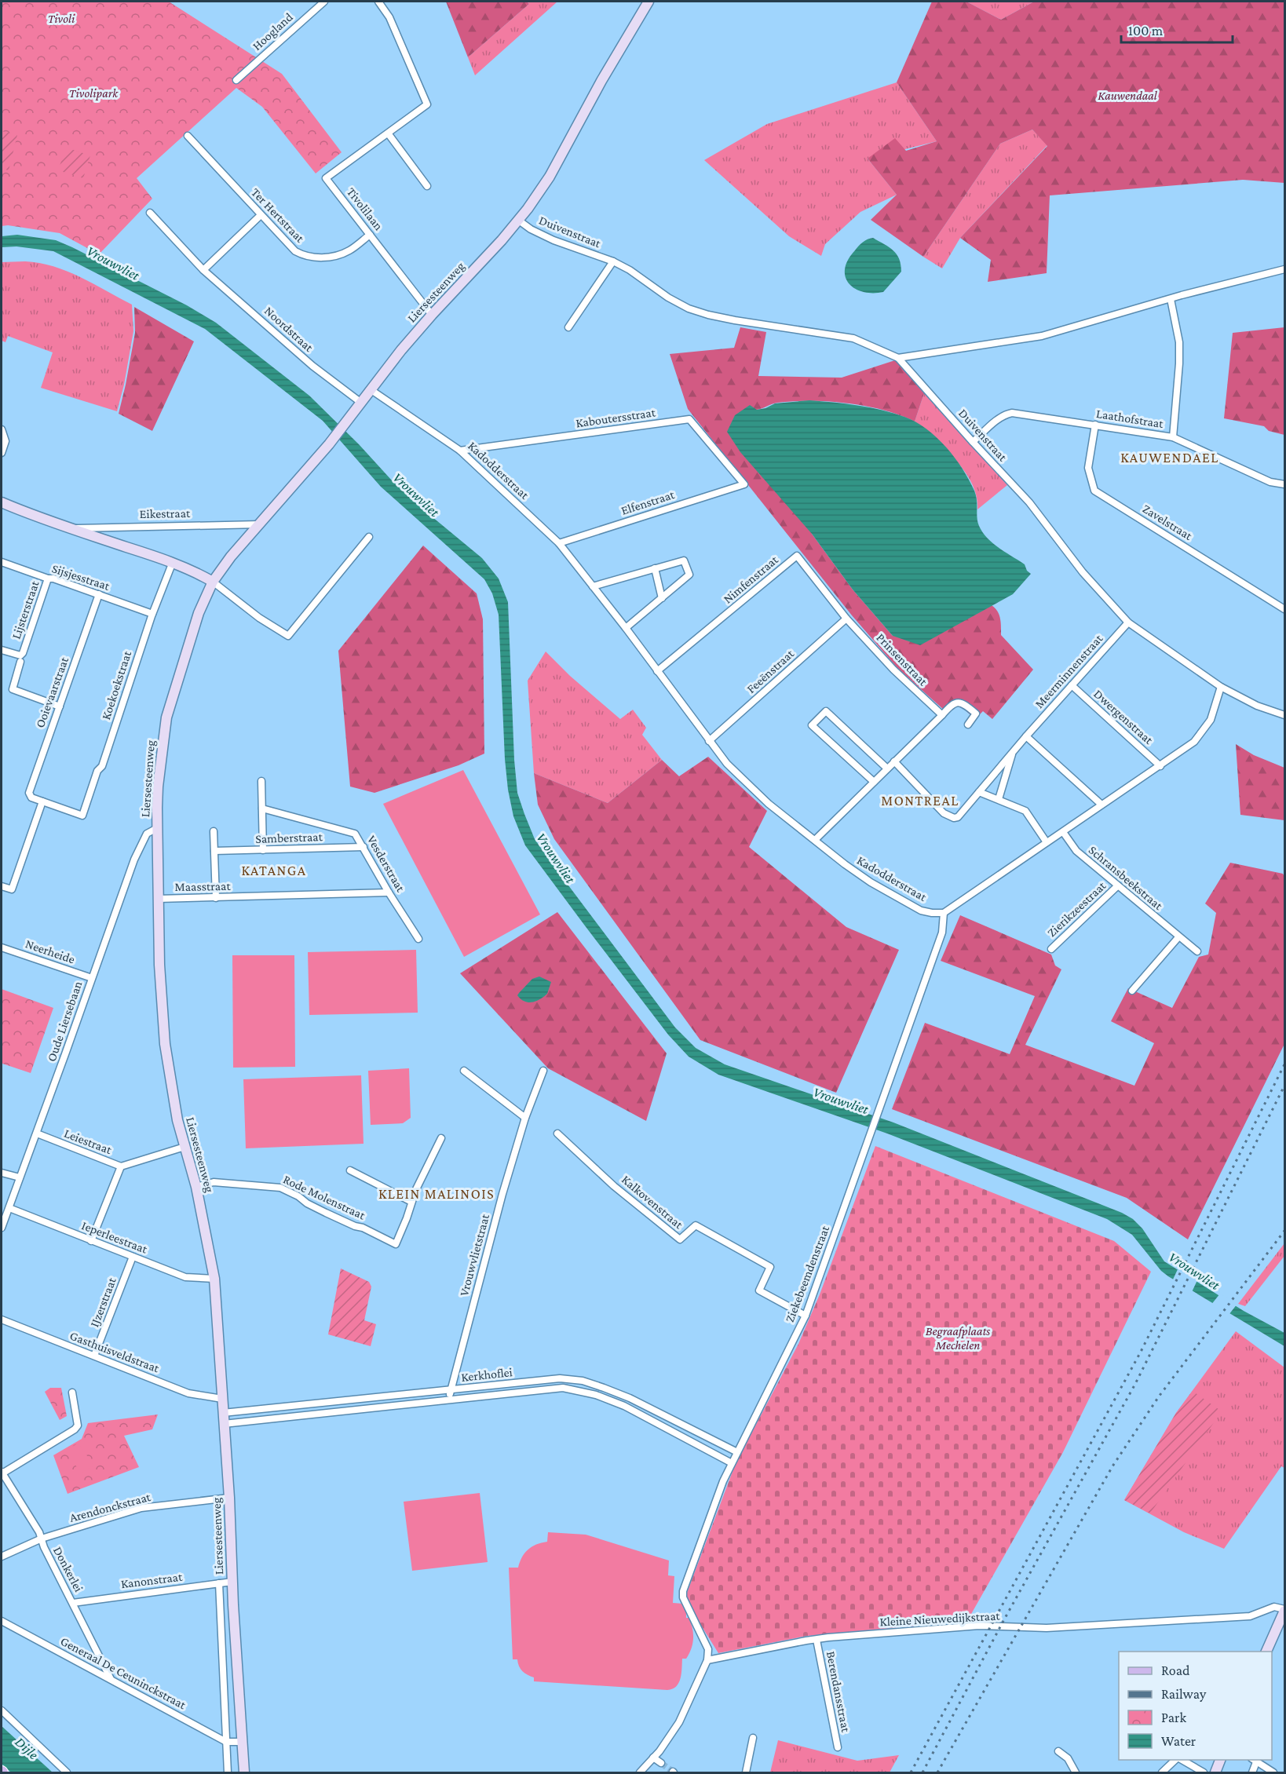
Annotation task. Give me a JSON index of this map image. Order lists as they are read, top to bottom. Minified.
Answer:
{"streets":{"main road":["Liersesteenweg","Eikestraat"],"street":["Hoogland","Tivolilaan","Ter Hertstraat","Duivenstraat","Noordstraat","Kaboutersstraat","Laathofstraat","Kadodderstraat","Elfenstraat","Zavelstraat","Sijsjesstraat","Nimfenstraat","Lijsterstraat","Prinsenstraat","Feeënstraat","Meerminnenstraat","Koekoekstraat","Ooievaarstraat","Dwergenstraat","Samberstraat","Vesderstraat","Schransbeekstraat","Maasstraat","Zierikzeestraat","Neerheide","Oude Liersebaan","Leiestraat","Rode Molenstraat","Kalkovenstraat","Ieperleestraat","Vrouwvlietstraat","Ziekebeemdenstraat","IJzerstraat","Gasthuisveldstraat","Kerkhoflei","Arendonckstraat","Donkerlei","Kanonstraat","Kleine Nieuwedijkstraat","Generaal De Ceuninckstraat","Berendansstraat"]},"crossings":[["Tivolilaan","Ter Hertstraat"],["Tivolilaan","Liersesteenweg"],["Duivenstraat","Liersesteenweg"],["Duivenstraat","Laathofstraat"],["Duivenstraat","Meerminnenstraat"],["Liersesteenweg","Noordstraat"],["Liersesteenweg","Kadodderstraat"],["Liersesteenweg","Eikestraat"],["Liersesteenweg","Maasstraat"],["Liersesteenweg","Oude Liersebaan"],["Liersesteenweg","Leiestraat"],["Liersesteenweg","Rode Molenstraat"],["Liersesteenweg","Ieperleestraat"],["Liersesteenweg","Gasthuisveldstraat"],["Liersesteenweg","Kerkhoflei"],["Liersesteenweg","Arendonckstraat"],["Liersesteenweg","Kanonstraat"],["Liersesteenweg","Generaal De Ceuninckstraat"],["Kaboutersstraat","Kadodderstraat"],["Kaboutersstraat","Elfenstraat"],["Laathofstraat","Zavelstraat"],["Kadodderstraat","Elfenstraat"],["Kadodderstraat","Nimfenstraat"],["Kadodderstraat","Feeënstraat"],["Kadodderstraat","Ziekebeemdenstraat"],["Eikestraat","Koekoekstraat"],["Sijsjesstraat","Lijsterstraat"],["Sijsjesstraat","Koekoekstraat"],["Sijsjesstraat","Ooievaarstraat"],["Nimfenstraat","Prinsenstraat"],["Nimfenstraat","Feeënstraat"],["Lijsterstraat","Ooievaarstraat"],["Prinsenstraat","Feeënstraat"],["Meerminnenstraat","Dwergenstraat"],["Koekoekstraat","Ooievaarstraat"],["Samberstraat","Vesderstraat"],["Vesderstraat","Maasstraat"],["Schransbeekstraat","Zierikzeestraat"],["Neerheide","Oude Liersebaan"],["Oude Liersebaan","Leiestraat"],["Oude Liersebaan","Ieperleestraat"],["Kalkovenstraat","Ziekebeemdenstraat"],["Ieperleestraat","IJzerstraat"],["Vrouwvlietstraat","Kerkhoflei"],["Ziekebeemdenstraat","Kerkhoflei"],["Ziekebeemdenstraat","Kleine Nieuwedijkstraat"],["IJzerstraat","Gasthuisveldstraat"],["Arendonckstraat","Donkerlei"],["Donkerlei","Kanonstraat"],["Donkerlei","Generaal De Ceuninckstraat"],["Kleine Nieuwedijkstraat","Berendansstraat"]],"districts":["KAUWENDAEL","MONTREAL","KATANGA","KLEIN MALINOIS"],"water":["Vrouwvliet","Dijle"],"parks":["Tivoli","Tivolipark","Kauwendaal","Begraafplaats Mechelen"],"legend":["Road","Railway","Park","Water"],"scale_bar":"100 m"}
